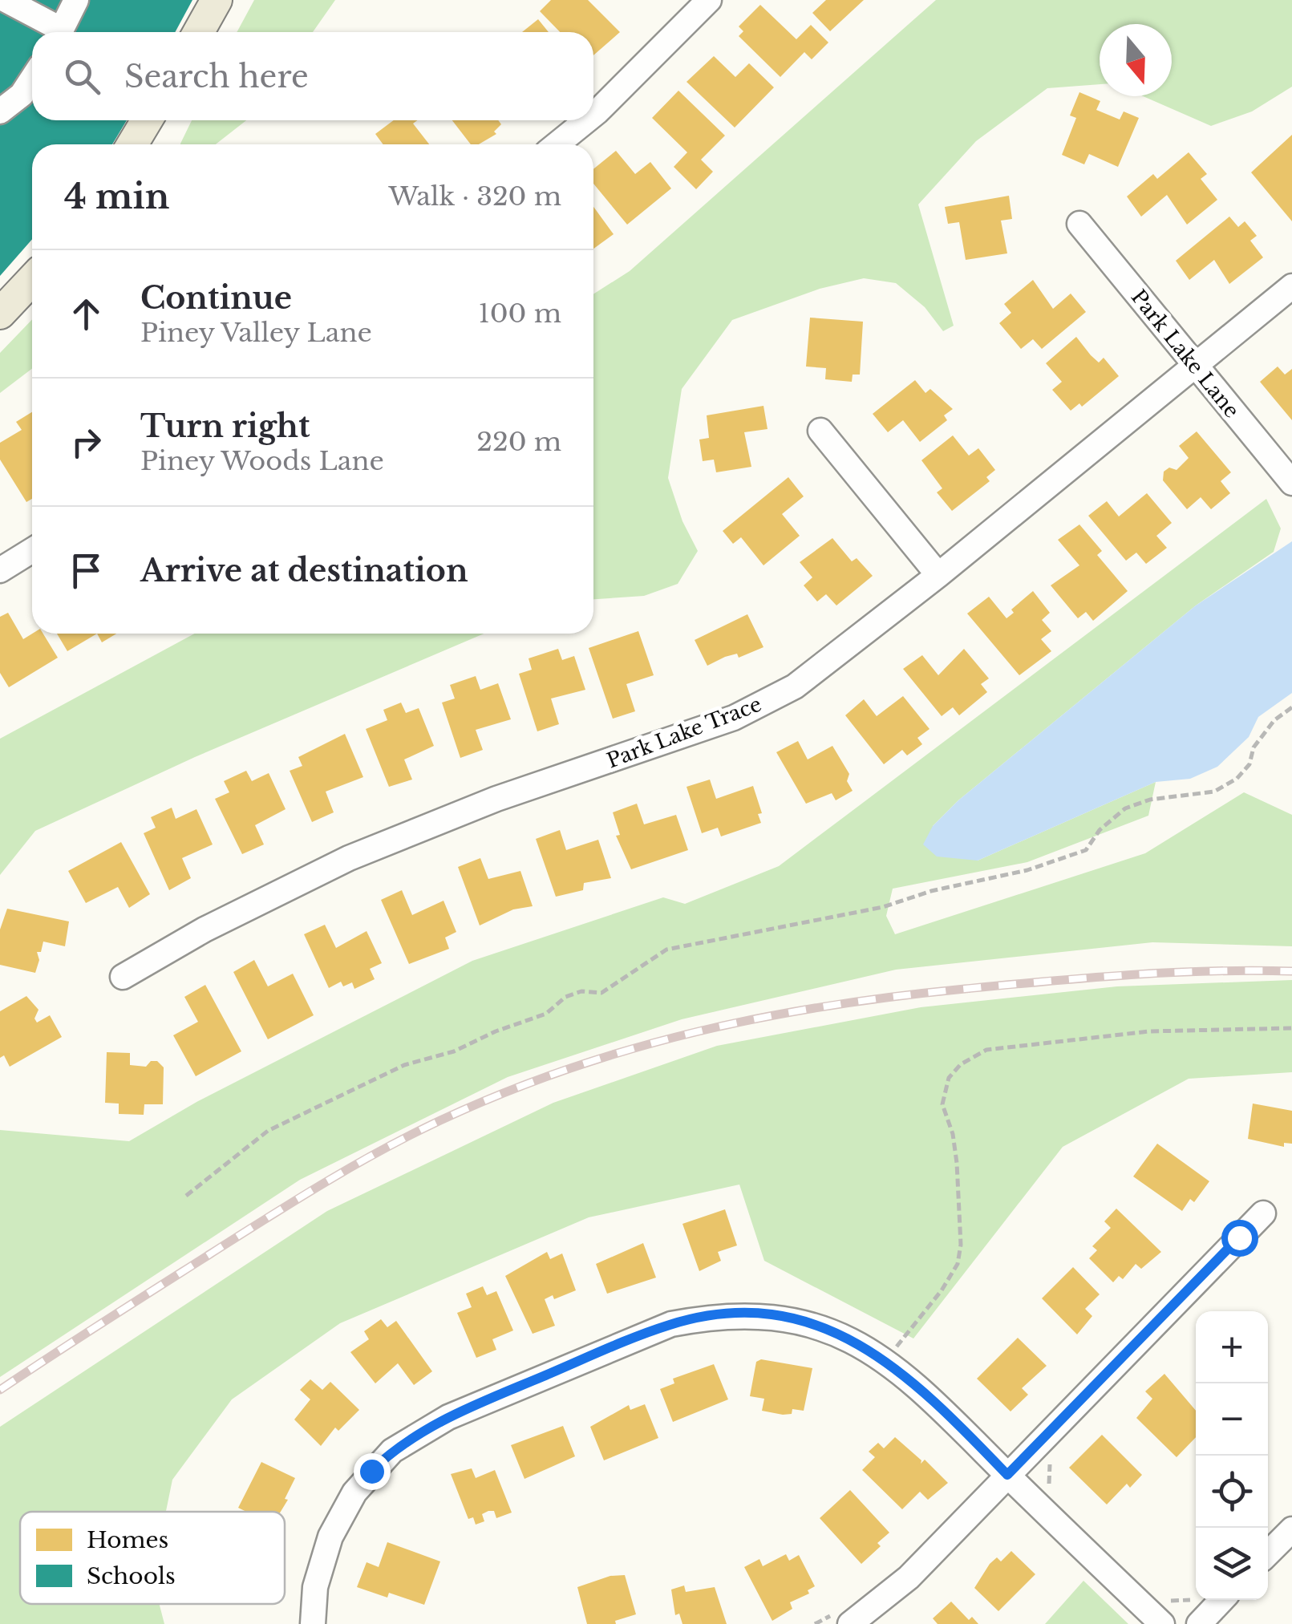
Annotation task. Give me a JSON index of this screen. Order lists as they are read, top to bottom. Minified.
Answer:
{"streets":{"street":["Park Lake Lane","Park Lake Trace"]},"crossings":[["Park Lake Lane","Park Lake Trace"]],"legend":["Homes","Schools"],"north":"bottom","page":{"search":"Search here","heading":["4 min","Walk · 320 m"],"list":[["Continue","Piney Valley Lane","100 m"],["Turn right","Piney Woods Lane","220 m"],"Arrive at destination"],"map_buttons":["+","−"]}}
